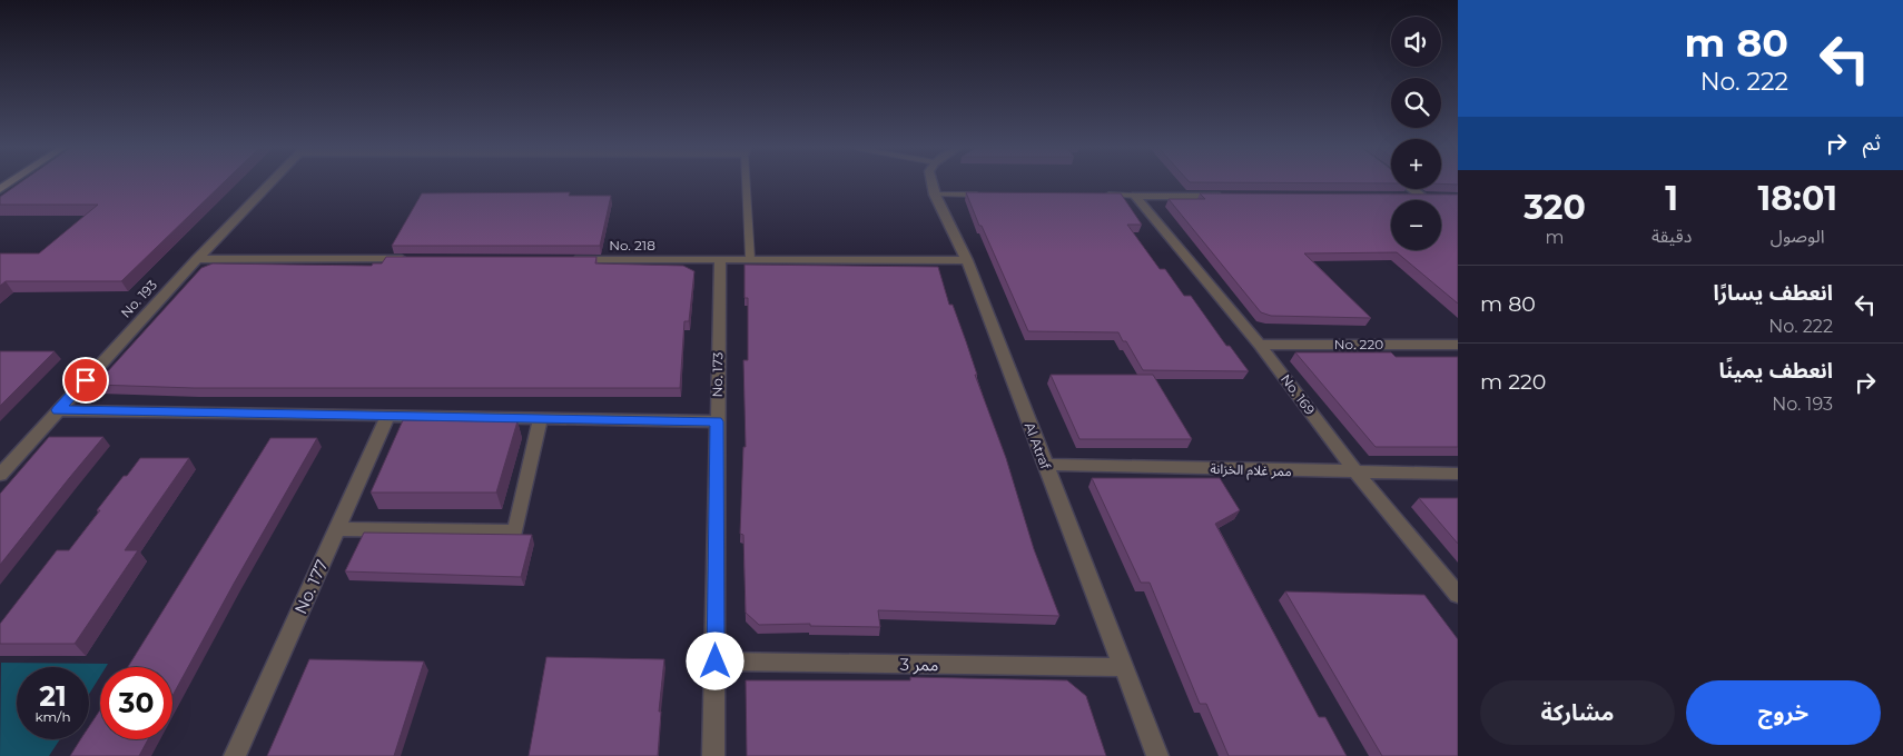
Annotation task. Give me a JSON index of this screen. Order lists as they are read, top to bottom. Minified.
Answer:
{"streets":{"street":["No. 218","No. 193","No. 220","No. 173","No. 169","Al Atraf","ممر غلام الخزانة","No. 177","ممر 3"]},"crossings":[["No. 218","No. 173"],["No. 218","Al Atraf"],["No. 220","No. 169"],["No. 173","ممر 3"],["No. 169","ممر غلام الخزانة"],["Al Atraf","ممر غلام الخزانة"],["Al Atraf","ممر 3"]],"page":{"turn":["80 m","No. 222"],"map_buttons":["+","−"],"then":"ثم","eta":["18:01","الوصول","1","دقيقة","320","m"],"list":[{"name":"انعطف يسارًا","note":"No. 222","value":"80 m"},{"name":"انعطف يمينًا","note":"No. 193","value":"220 m"}],"speed":"21 km/h","limit":"30","buttons":["خروج","مشاركة"]}}
